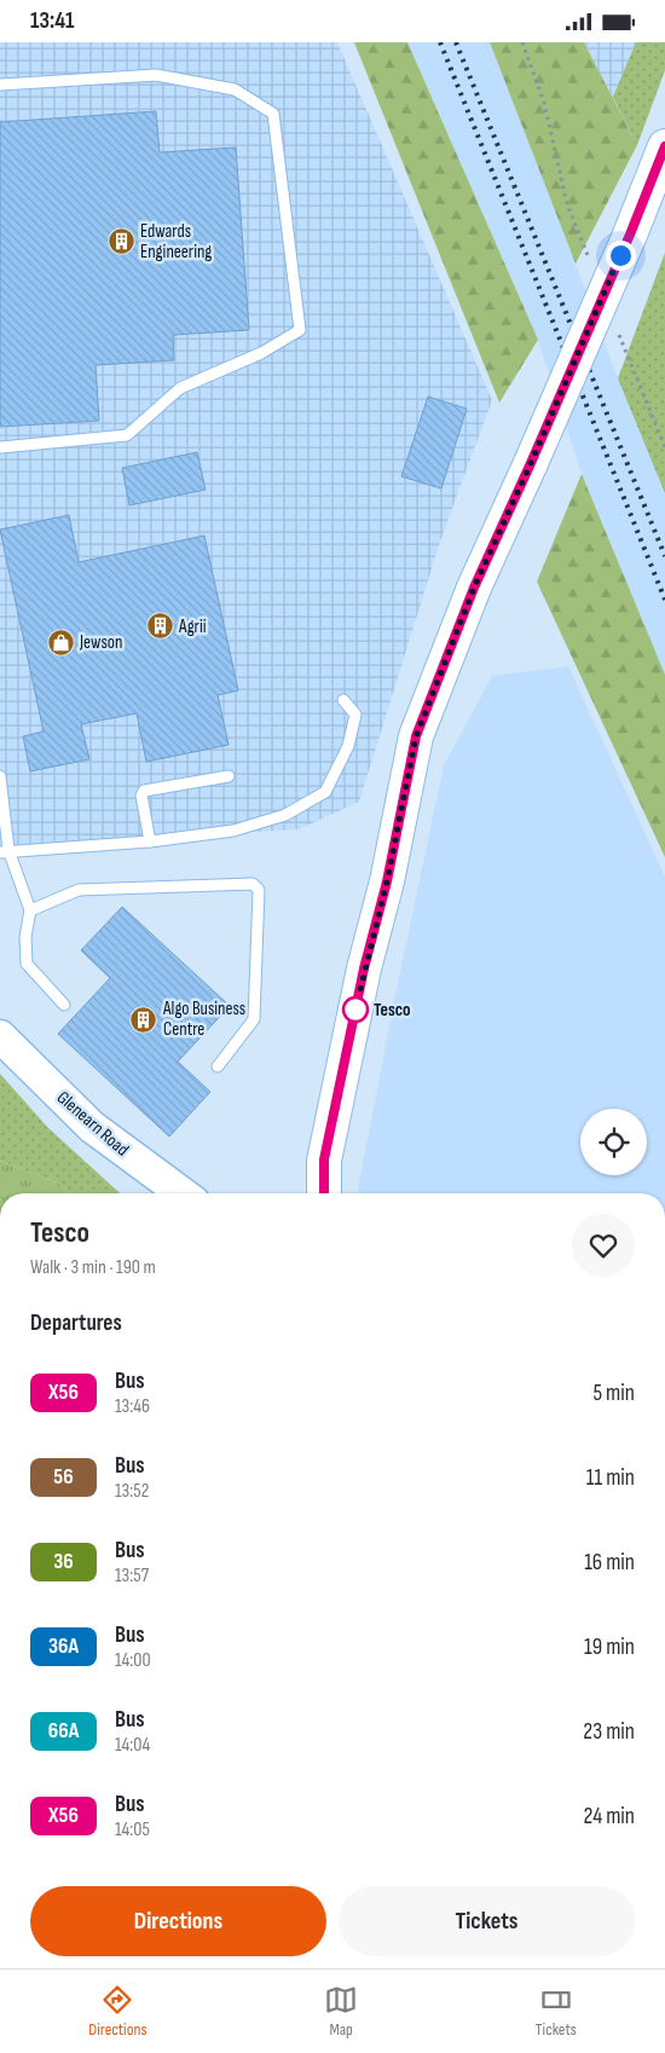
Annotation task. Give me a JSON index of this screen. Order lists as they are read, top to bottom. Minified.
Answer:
{"streets":{"street":["Glenearn Road"]},"places":{"building":["Edwards Engineering","Agrii","Algo Business Centre"],"shop":["Jewson"],"other":["Tesco"]},"lines":["bus line X56"],"page":{"status":"13:41","heading":[["Tesco","Walk · 3 min · 190 m"],"Departures"],"list":[{"mark":"X56","name":"Bus","note":"13:46","value":"5 min"},{"mark":"56","name":"Bus","note":"13:52","value":"11 min"},{"mark":"36","name":"Bus","note":"13:57","value":"16 min"},{"mark":"36A","name":"Bus","note":"14:00","value":"19 min"},{"mark":"66A","name":"Bus","note":"14:04","value":"23 min"},{"mark":"X56","name":"Bus","note":"14:05","value":"24 min"}],"buttons":["Directions","Tickets"],"tabs":["Directions","Map","Tickets"]}}
